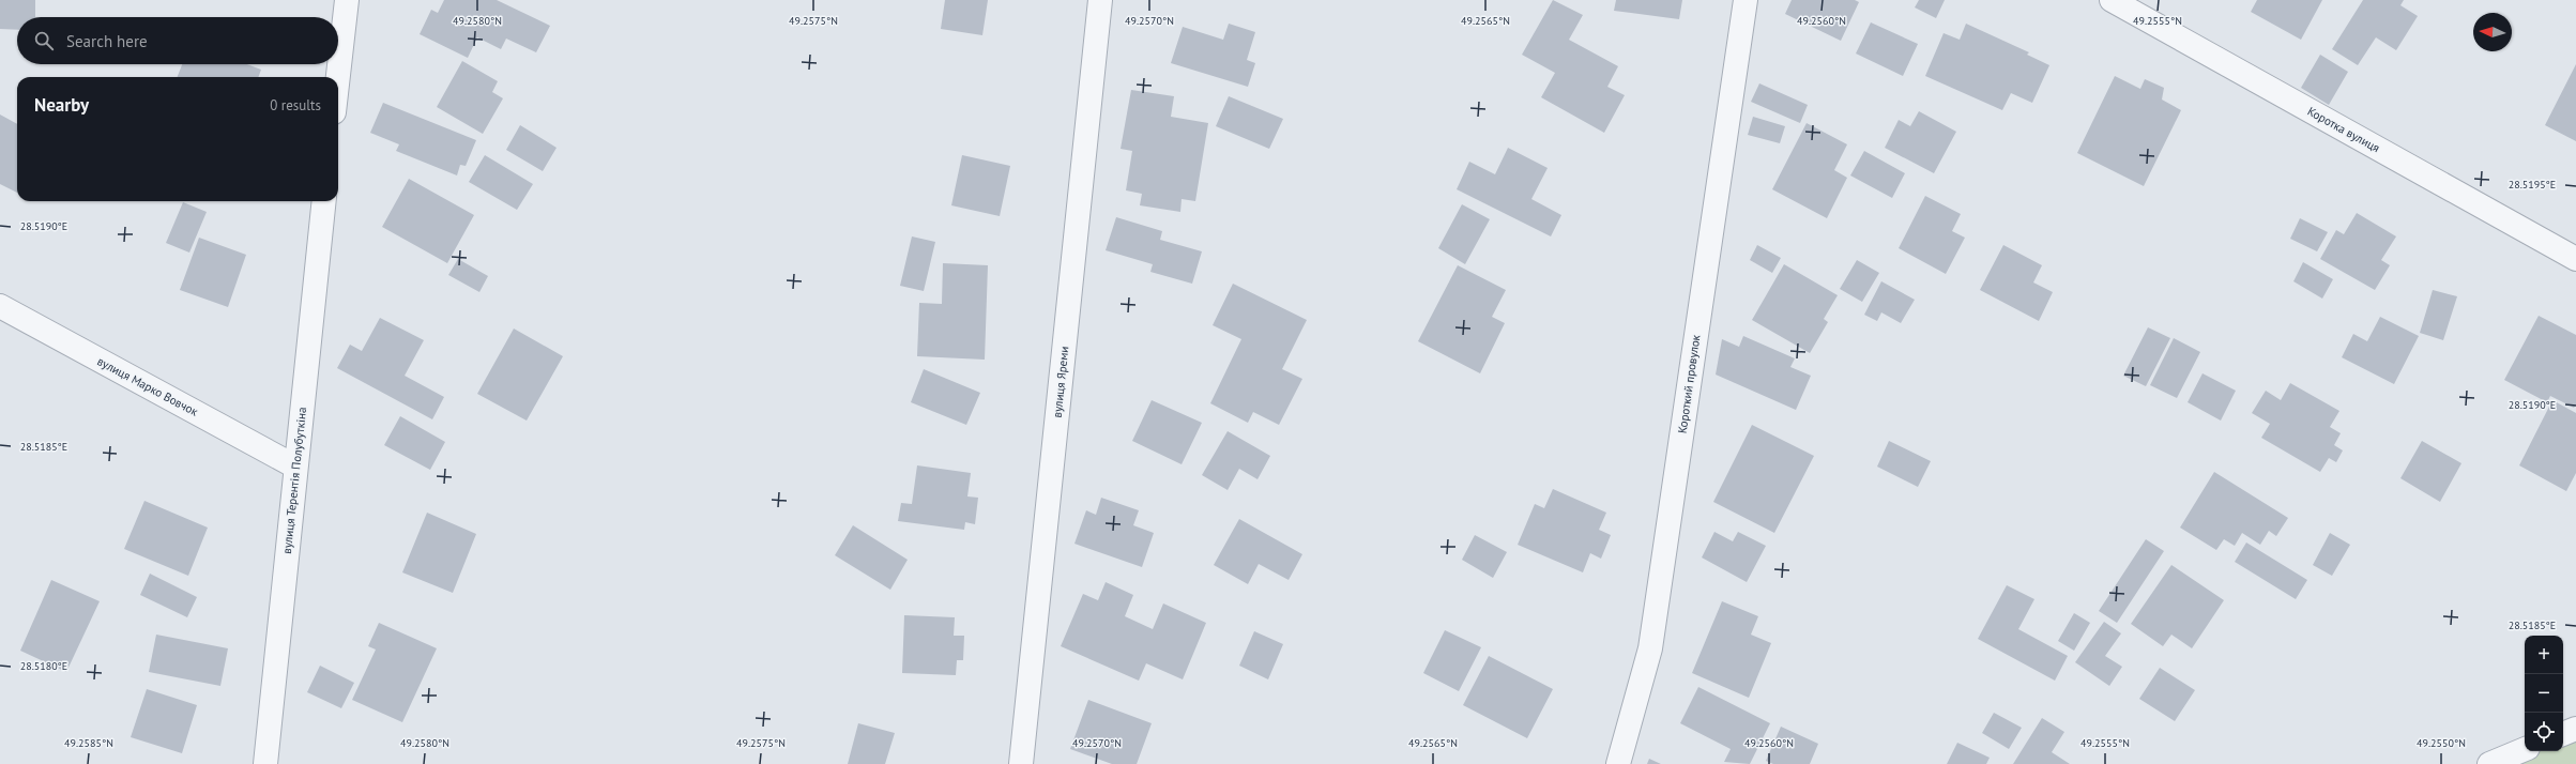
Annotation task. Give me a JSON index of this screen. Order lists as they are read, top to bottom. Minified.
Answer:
{"streets":{"street":["Коротка вулиця","вулиця Яреми","Короткий провулок","вулиця Марко Вовчок","вулиця Терентія Полубуткіна"]},"crossings":[["вулиця Марко Вовчок","вулиця Терентія Полубуткіна"]],"north":"left","page":{"search":"Search here","heading":["Nearby","0 results"],"map_buttons":["+","−"]},"coordinates":["49.2580°N","49.2575°N","49.2570°N","49.2565°N","49.2560°N","49.2555°N","28.5195°E","28.5190°E","28.5185°E","28.5180°E","49.2585°N","49.2550°N"]}
